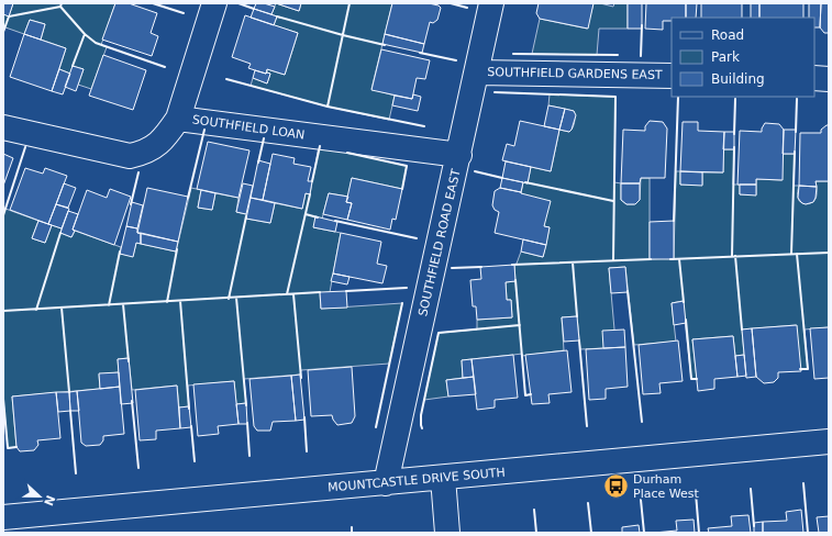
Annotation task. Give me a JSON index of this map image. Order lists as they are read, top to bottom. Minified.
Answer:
{"streets":{"street":["SOUTHFIELD GARDENS EAST","SOUTHFIELD LOAN","SOUTHFIELD ROAD EAST","MOUNTCASTLE DRIVE SOUTH"]},"crossings":[["SOUTHFIELD GARDENS EAST","SOUTHFIELD ROAD EAST"],["SOUTHFIELD LOAN","SOUTHFIELD ROAD EAST"],["SOUTHFIELD ROAD EAST","MOUNTCASTLE DRIVE SOUTH"]],"places":{"bus stop":["Durham Place West"]},"legend":["Road","Park","Building"],"north":"right"}
